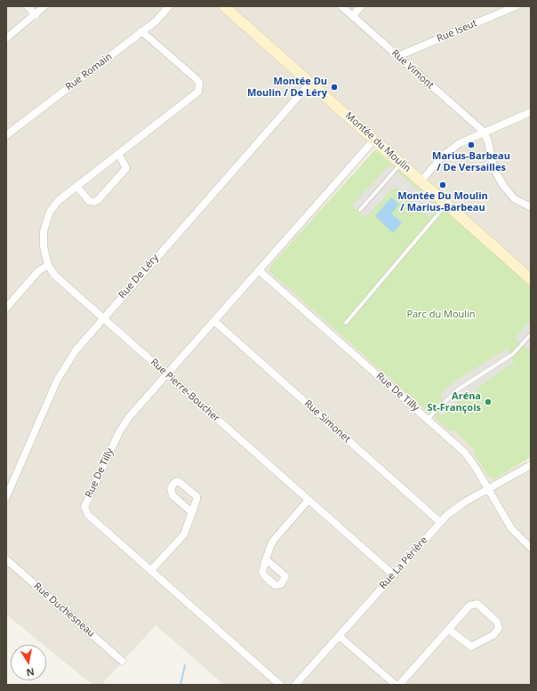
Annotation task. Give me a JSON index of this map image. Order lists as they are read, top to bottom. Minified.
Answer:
{"streets":{"street":["Rue Iseut","Rue Vimont","Rue Romain","Montée du Moulin","Rue De Léry","Rue Pierre-Boucher","Rue De Tilly","Rue Simonet","Rue La Périère","Rue Duchesneau"]},"crossings":[["Rue Iseut","Rue Vimont"],["Rue Romain","Rue Pierre-Boucher"],["Montée du Moulin","Rue De Léry"],["Montée du Moulin","Rue De Tilly"],["Rue De Léry","Rue Pierre-Boucher"],["Rue Pierre-Boucher","Rue De Tilly"],["Rue Pierre-Boucher","Rue La Périère"],["Rue De Tilly","Rue Simonet"],["Rue De Tilly","Rue La Périère"],["Rue Simonet","Rue La Périère"]],"parks":["Parc du Moulin"],"places":["Montée Du Moulin / De Léry","Marius-Barbeau / De Versailles","Montée Du Moulin / Marius-Barbeau","Aréna St-François"],"north":"bottom"}
